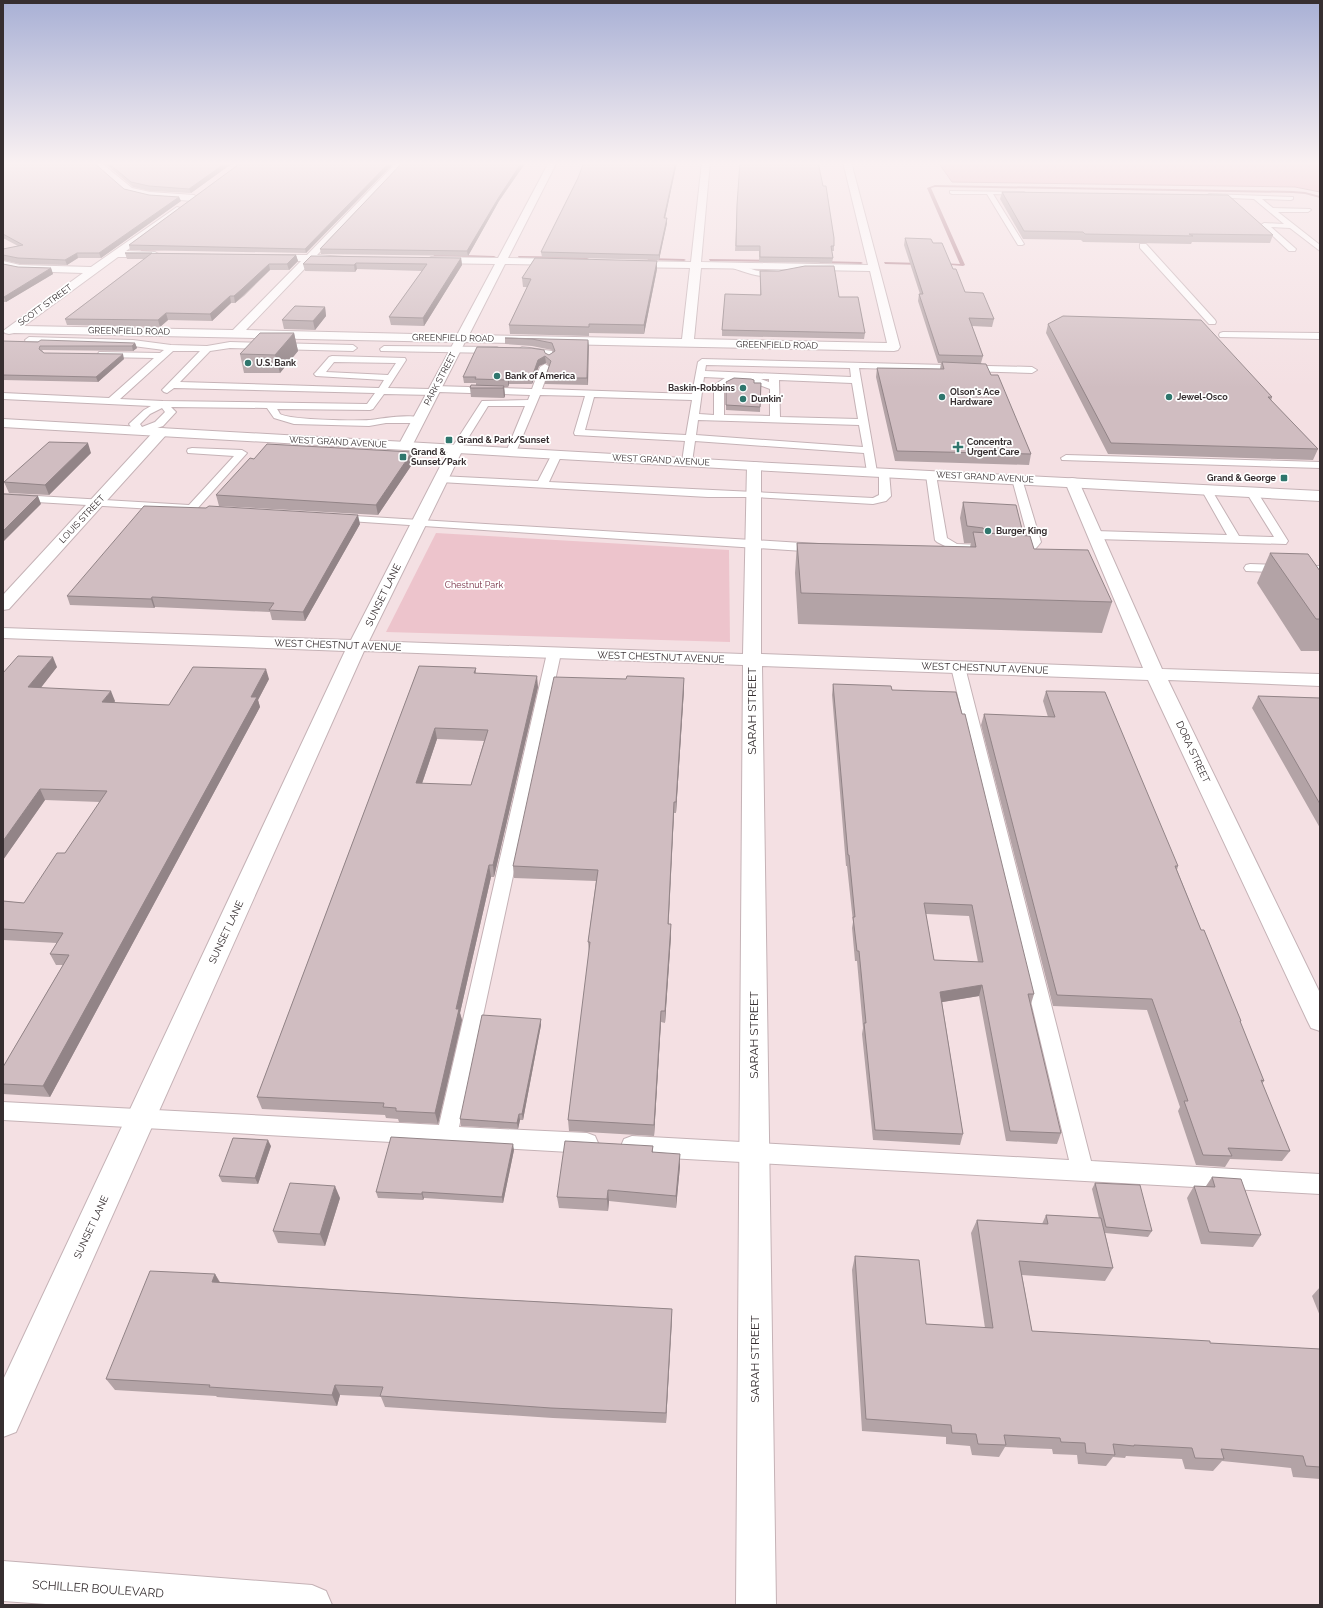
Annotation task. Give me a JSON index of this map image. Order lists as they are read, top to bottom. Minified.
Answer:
{"streets":{"street":["SCOTT STREET","GREENFIELD ROAD","PARK STREET","WEST GRAND AVENUE","LOUIS STREET","SUNSET LANE","WEST CHESTNUT AVENUE","SARAH STREET","DORA STREET","SCHILLER BOULEVARD"]},"crossings":[["SCOTT STREET","GREENFIELD ROAD"],["GREENFIELD ROAD","PARK STREET"],["PARK STREET","WEST GRAND AVENUE"],["WEST GRAND AVENUE","LOUIS STREET"],["WEST GRAND AVENUE","SUNSET LANE"],["WEST GRAND AVENUE","SARAH STREET"],["WEST GRAND AVENUE","DORA STREET"],["SUNSET LANE","WEST CHESTNUT AVENUE"],["WEST CHESTNUT AVENUE","SARAH STREET"],["WEST CHESTNUT AVENUE","DORA STREET"]],"parks":["Chestnut Park"],"places":{"other":["U.S. Bank","Bank of America","Baskin-Robbins","Olson's Ace Hardware","Jewel-Osco","Dunkin'","Burger King"],"transit":["Grand & Park/Sunset","Grand & Sunset/Park","Grand & George"],"health":["Concentra Urgent Care"]}}
